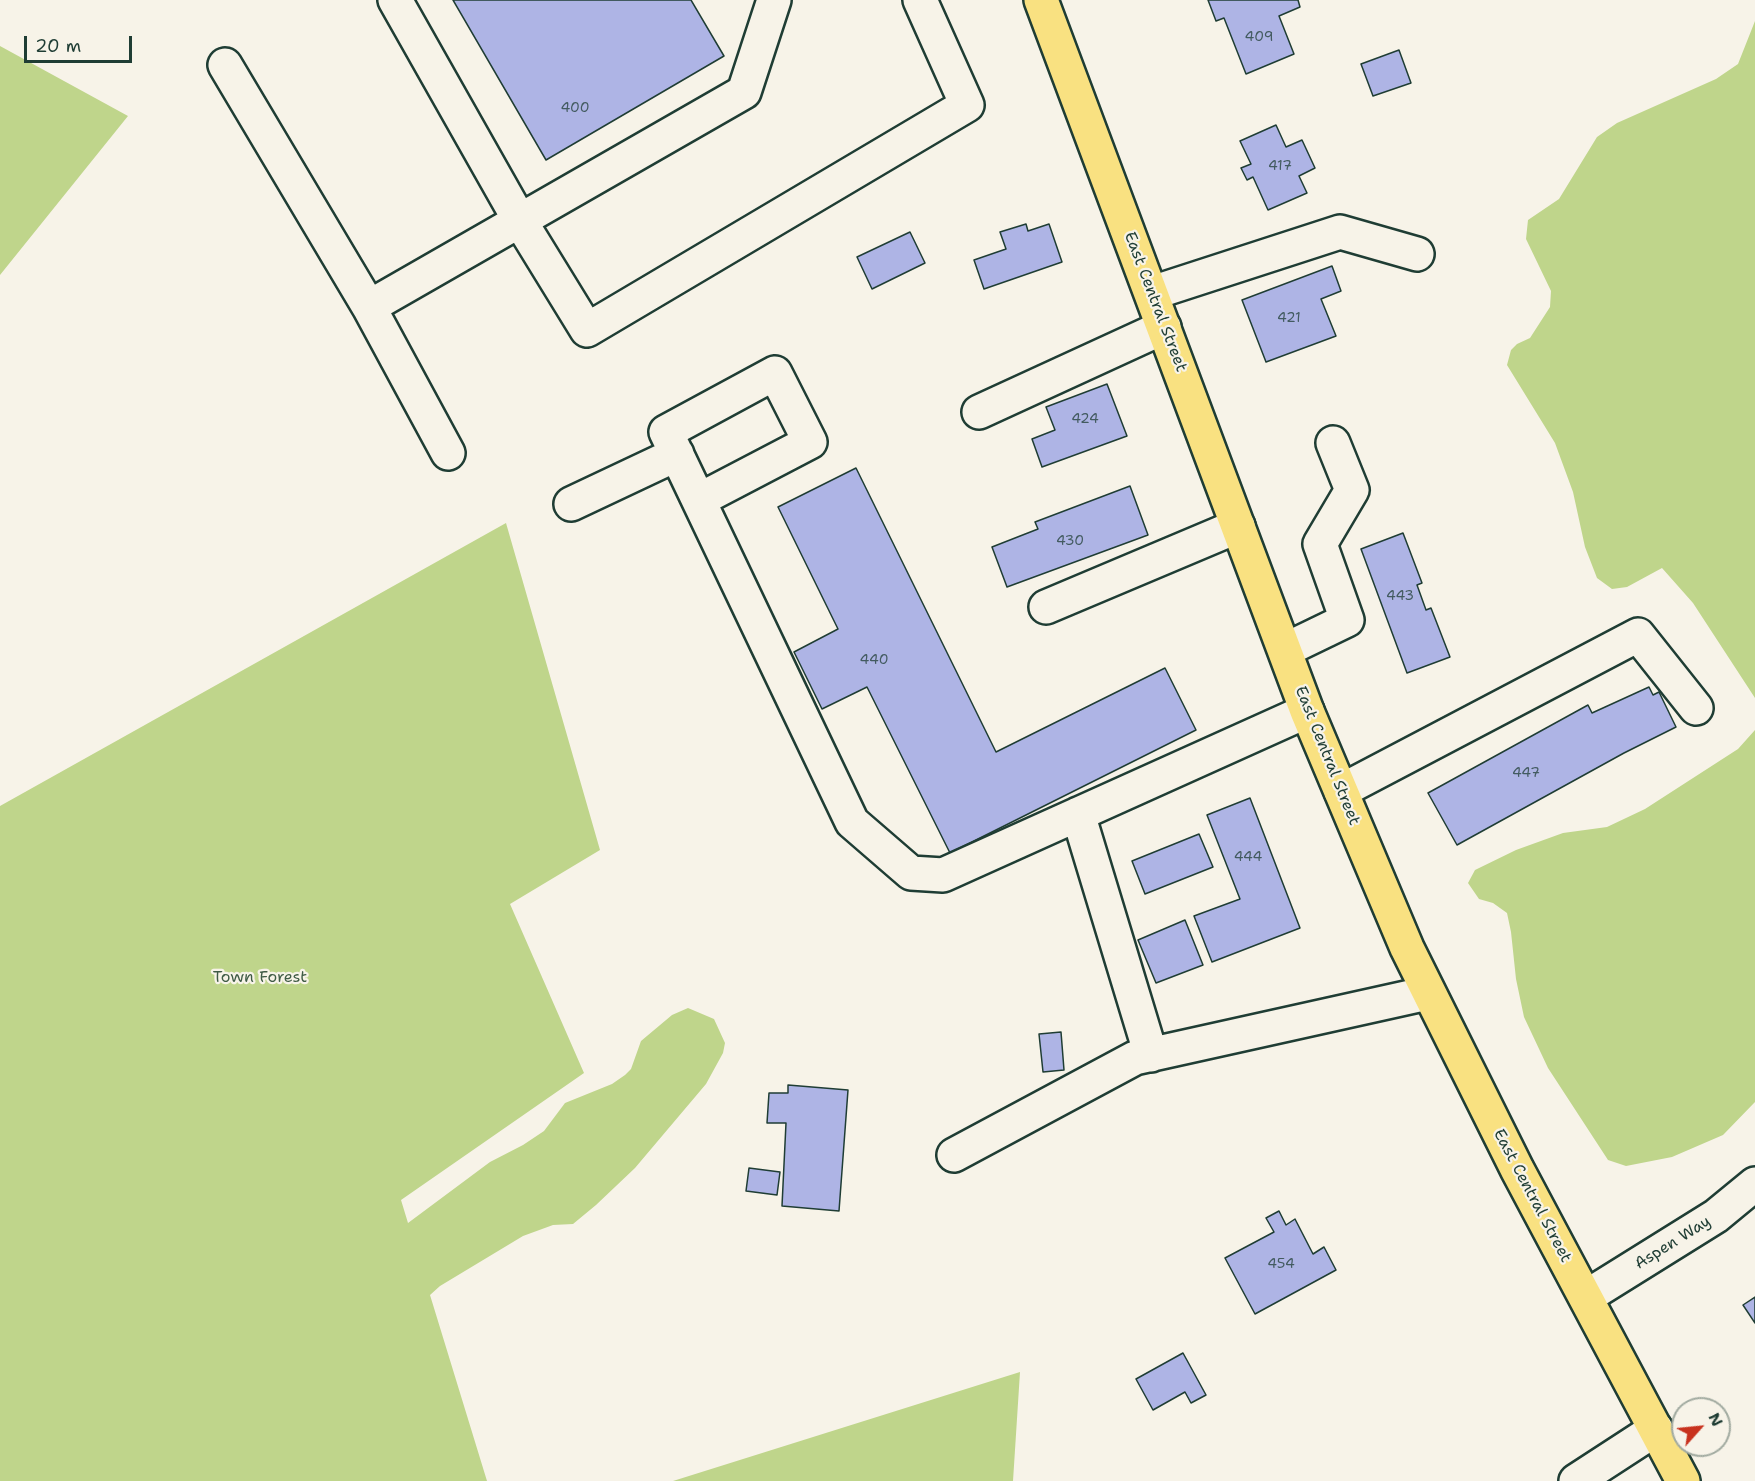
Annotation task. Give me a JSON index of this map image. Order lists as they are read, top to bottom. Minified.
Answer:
{"streets":{"main road":["East Central Street"],"street":["Aspen Way"]},"crossings":[["East Central Street","Aspen Way"]],"parks":["Town Forest"],"house_numbers":["409","400","417","421","424","430","443","440","447","444","454"],"scale_bar":"20 m","north":"top right"}
